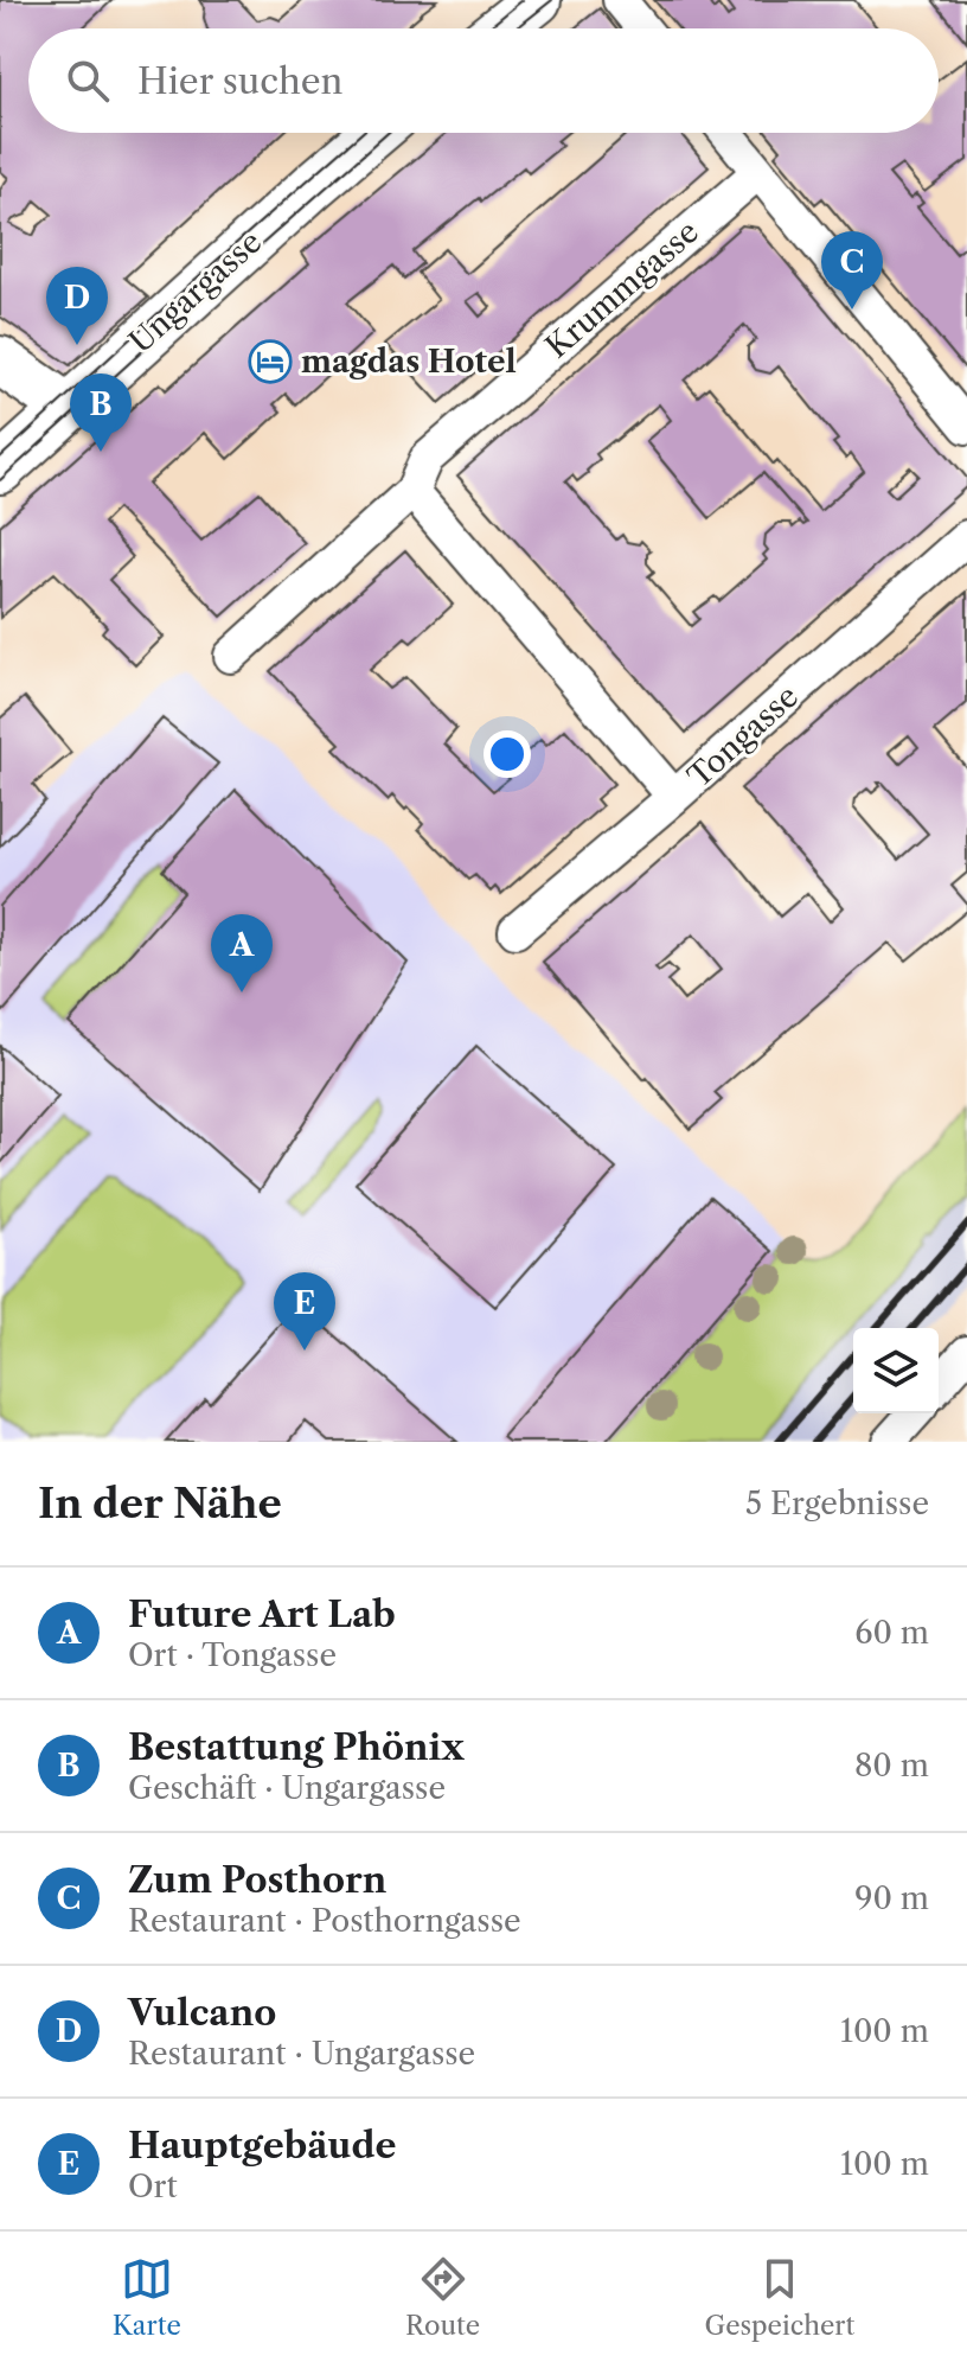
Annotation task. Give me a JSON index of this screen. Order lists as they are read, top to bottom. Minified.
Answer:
{"streets":{"main road":["Ungargasse"],"street":["Krummgasse","Tongasse"]},"places":{"hotel":["magdas Hotel"]},"page":{"search":"Hier suchen","pins":["C","D","B","A","E"],"heading":["In der Nähe","5 Ergebnisse"],"list":[{"mark":"A","name":"Future Art Lab","note":"Ort · Tongasse","value":"60 m"},{"mark":"B","name":"Bestattung Phönix","note":"Geschäft · Ungargasse","value":"80 m"},{"mark":"C","name":"Zum Posthorn","note":"Restaurant · Posthorngasse","value":"90 m"},{"mark":"D","name":"Vulcano","note":"Restaurant · Ungargasse","value":"100 m"},{"mark":"E","name":"Hauptgebäude","note":"Ort","value":"100 m"}],"nav":["Karte","Route","Gespeichert"]}}
